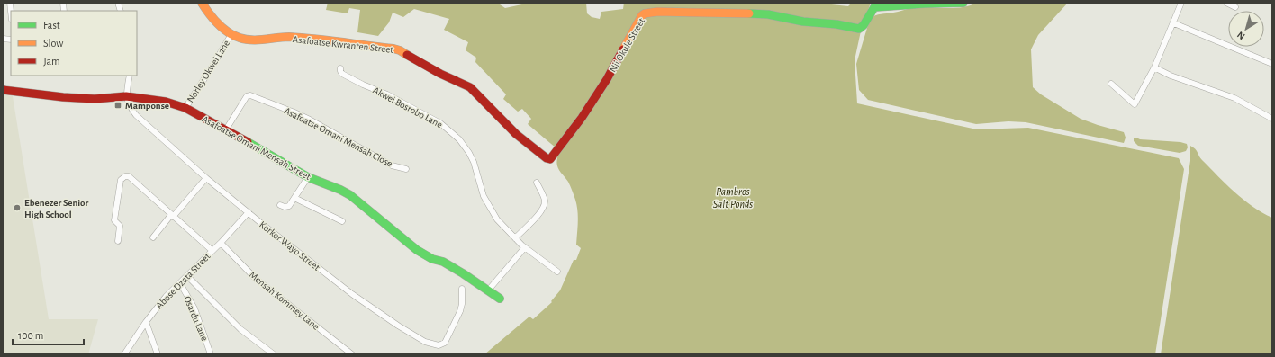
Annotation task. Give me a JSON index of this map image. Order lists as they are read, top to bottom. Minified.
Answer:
{"streets":{"street":["Asafoatse Kwranten Street","Nii Okule Street","Norley Okwei Lane","Akwei Bosrobo Lane","Asafoatse Omani Mensah Close","Asafoatse Omani Mensah Street","Korkor Wayo Street","Abose Dzata Street","Mensah Kommey Lane","Osardu Lane"]},"crossings":[["Asafoatse Kwranten Street","Nii Okule Street"],["Asafoatse Kwranten Street","Norley Okwei Lane"],["Norley Okwei Lane","Asafoatse Omani Mensah Street"],["Asafoatse Omani Mensah Close","Asafoatse Omani Mensah Street"],["Asafoatse Omani Mensah Street","Korkor Wayo Street"],["Korkor Wayo Street","Abose Dzata Street"],["Abose Dzata Street","Mensah Kommey Lane"],["Abose Dzata Street","Osardu Lane"]],"water":["Pambros Salt Ponds"],"places":{"transit":["Mamponse"],"other":["Ebenezer Senior High School"]},"legend":["Fast","Slow","Jam"],"scale_bar":"100 m","north":"bottom left"}
